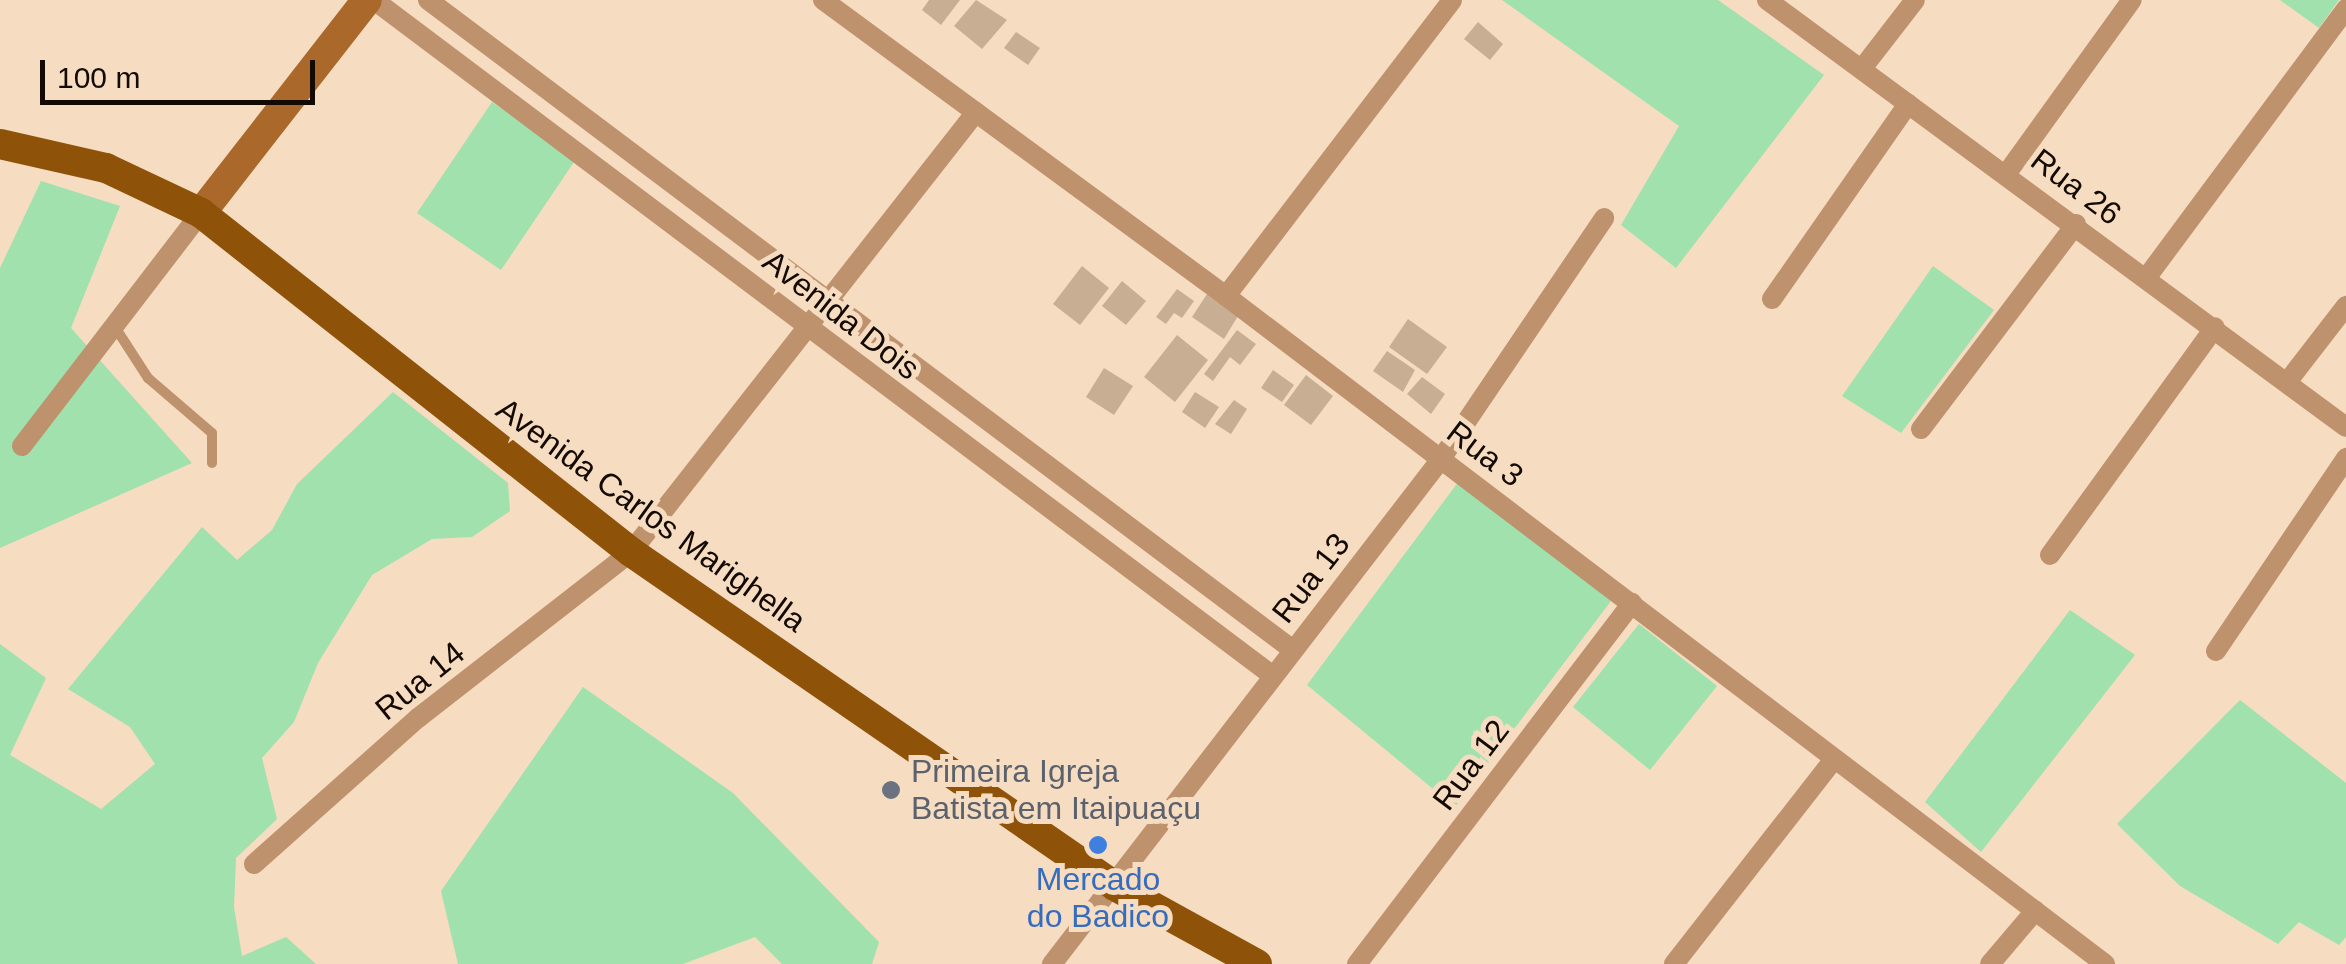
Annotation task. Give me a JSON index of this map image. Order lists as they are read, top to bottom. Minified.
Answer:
{"streets":{"main road":["Avenida Carlos Marighella"],"street":["Rua 26","Avenida Dois","Rua 3","Rua 13","Rua 14","Rua 12"]},"crossings":[["Avenida Dois","Rua 13"],["Avenida Dois","Rua 14"],["Rua 3","Rua 13"],["Rua 3","Rua 14"],["Rua 3","Rua 12"],["Avenida Carlos Marighella","Rua 13"],["Avenida Carlos Marighella","Rua 14"]],"places":["Primeira Igreja Batista em Itaipuaçu","Mercado do Badico"],"scale_bar":"100 m"}
